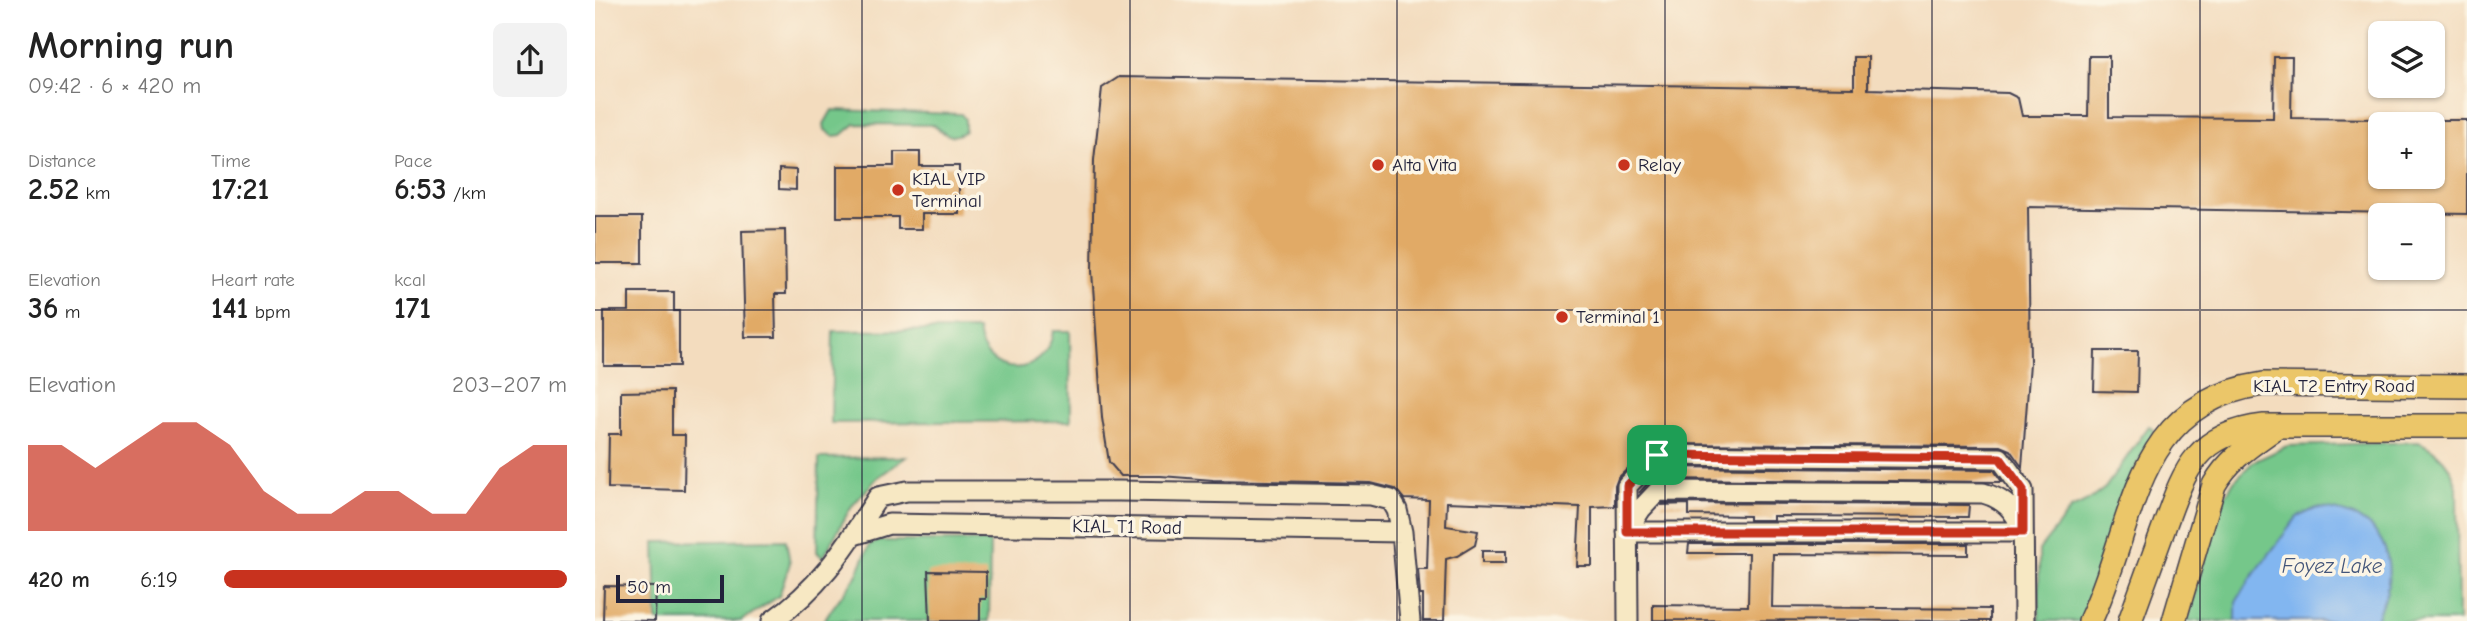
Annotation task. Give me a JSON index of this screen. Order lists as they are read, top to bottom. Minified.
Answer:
{"streets":{"main road":["KIAL T2 Entry Road","KIAL T1 Road"]},"water":["Foyez Lake"],"places":["Alta Vita","Relay","KIAL VIP Terminal","Terminal 1"],"scale_bar":"50 m","page":{"heading":["Morning run","09:42 · 6 × 420 m"],"map_buttons":["+","−"],"stats":[["Distance","2.52 km"],["Time","17:21"],["Pace","6:53 /km"],["Elevation","36 m"],["Heart rate","141 bpm"],["kcal","171"]],"chart":["Elevation","203–207 m"],"list":[{"name":"420 m","note":"6:19"}],"scale":"50 m"}}
